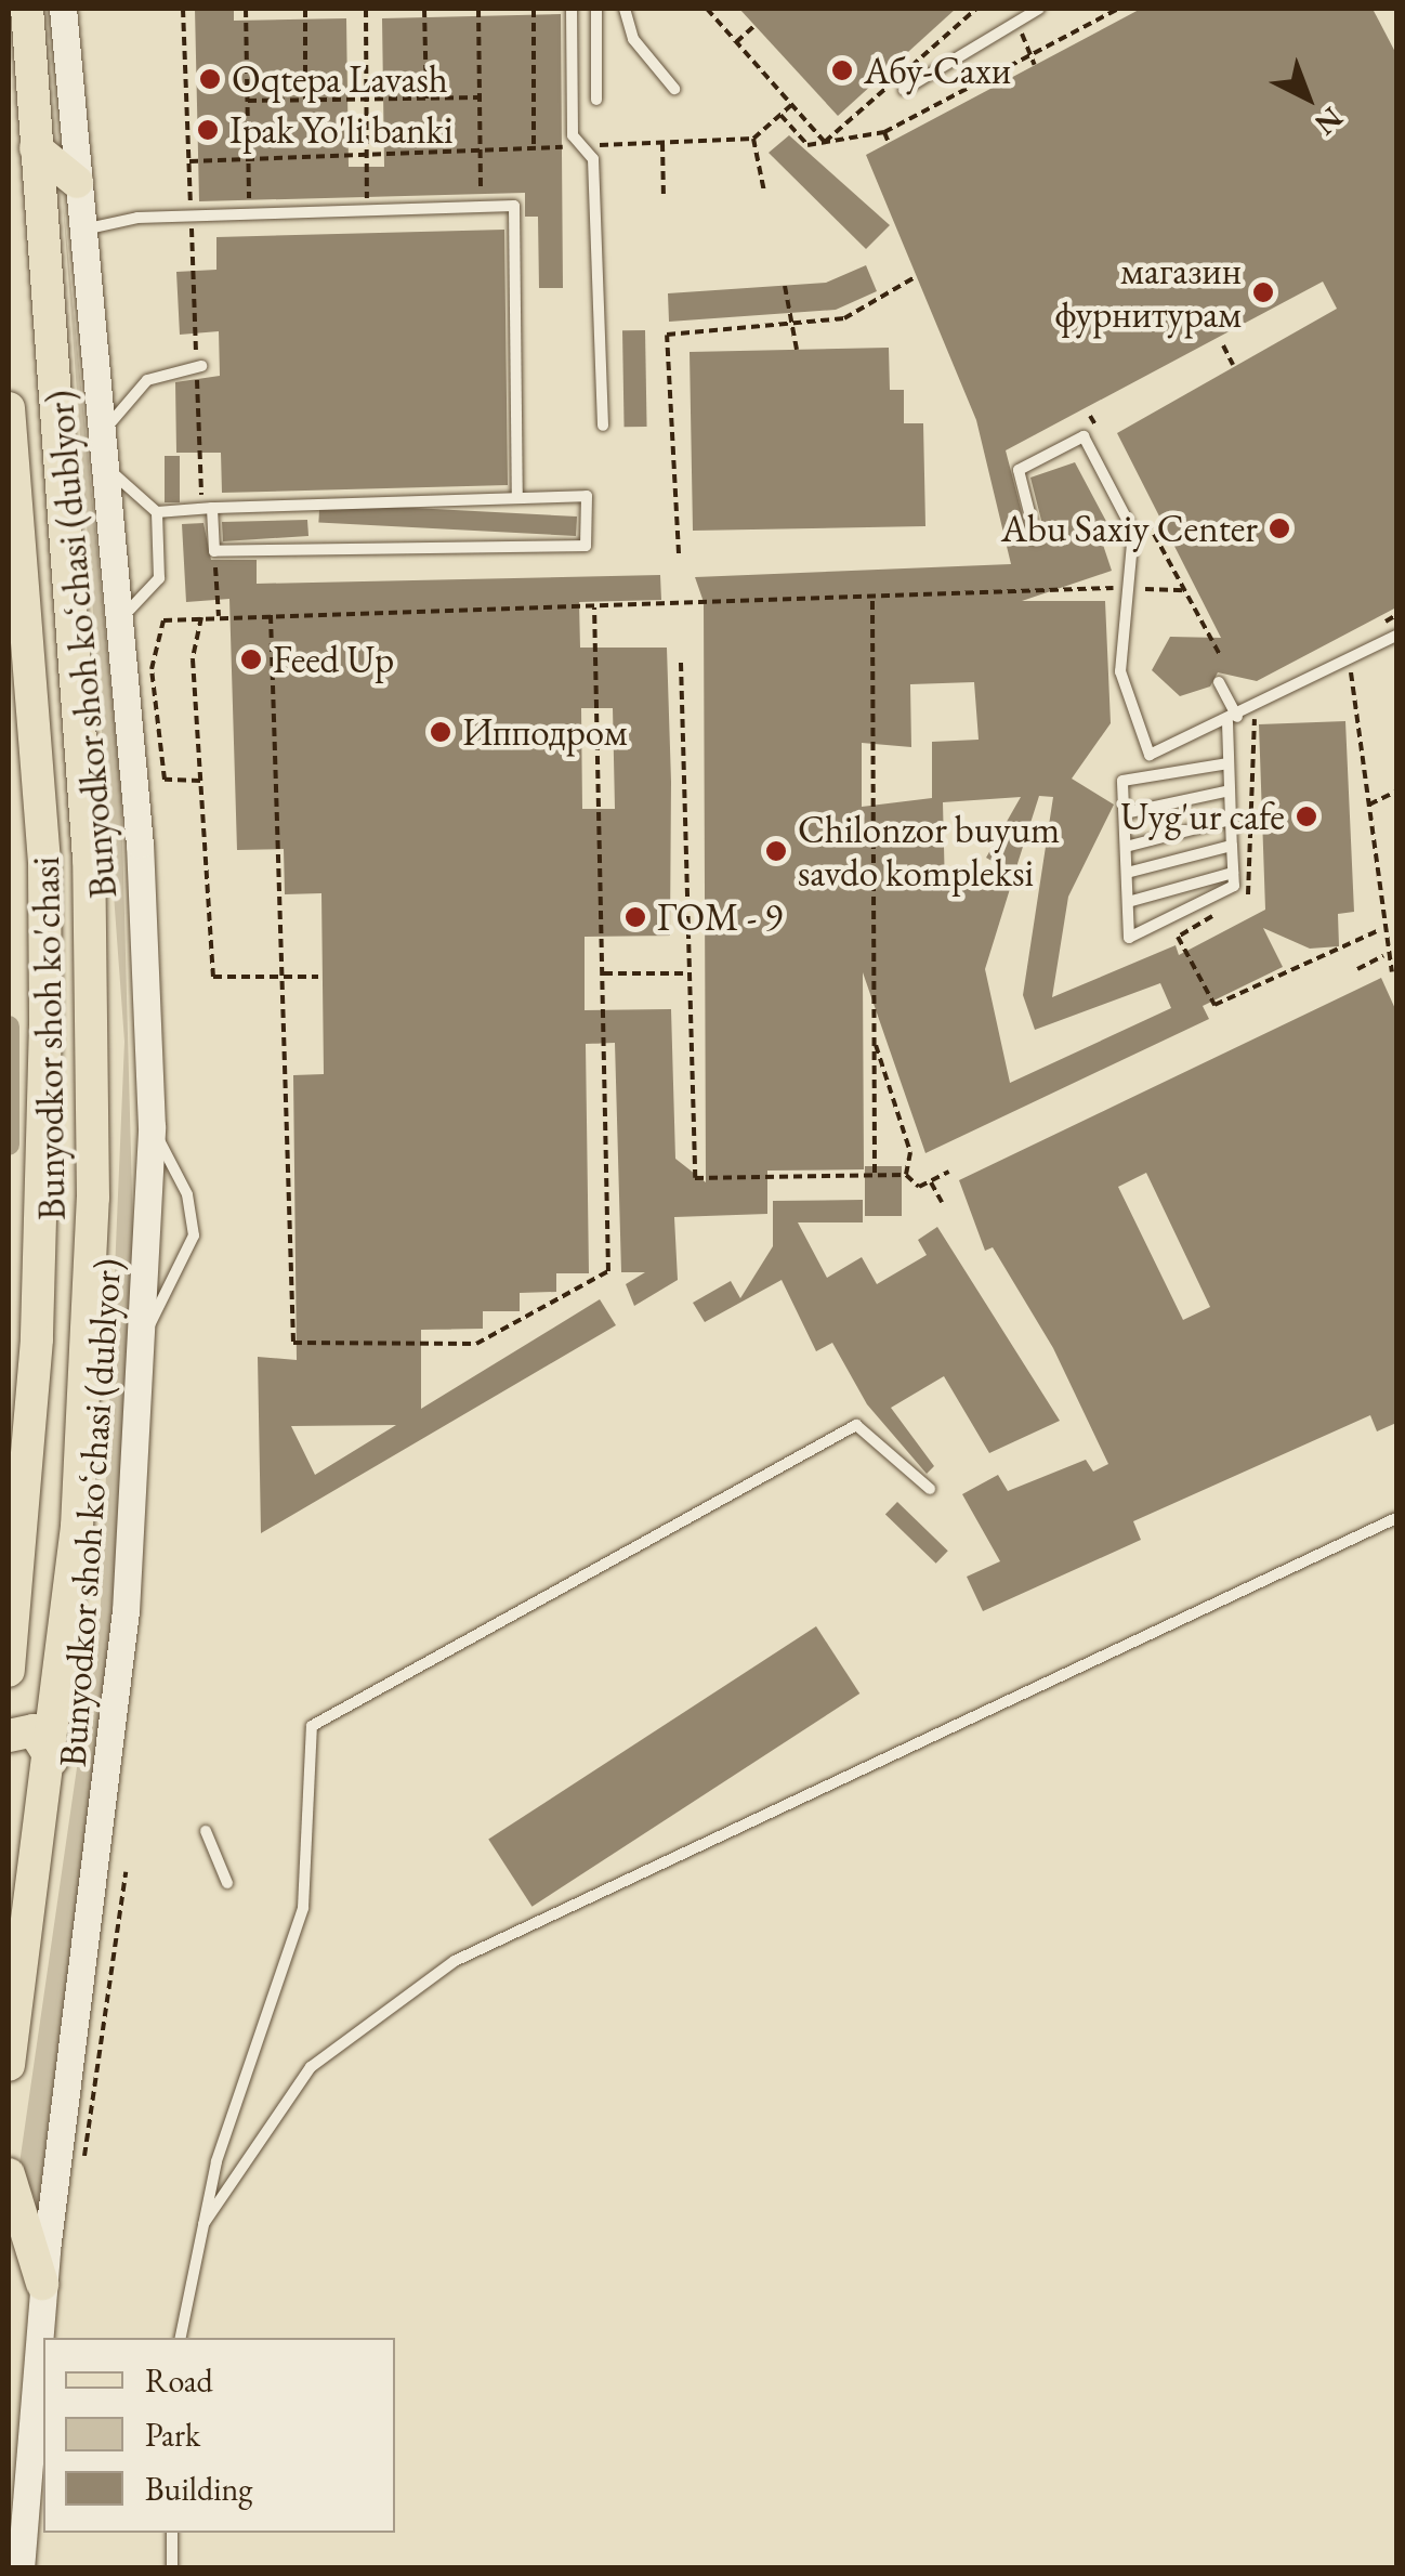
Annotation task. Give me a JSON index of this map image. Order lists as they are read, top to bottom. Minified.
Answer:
{"streets":{"main road":["Bunyodkor shoh ko'chasi"],"street":["Bunyodkor shoh koʻchasi (dublyor)"]},"places":["Абу-Сахи","Oqtepa Lavash","Ipak Yo'li banki","магазин фурнитурам","Abu Saxiy Center","Feed Up","Ипподром","Uyg'ur cafe","Chilonzor buyum savdo kompleksi","ГОМ - 9"],"legend":["Road","Park","Building"],"north":"bottom right"}
